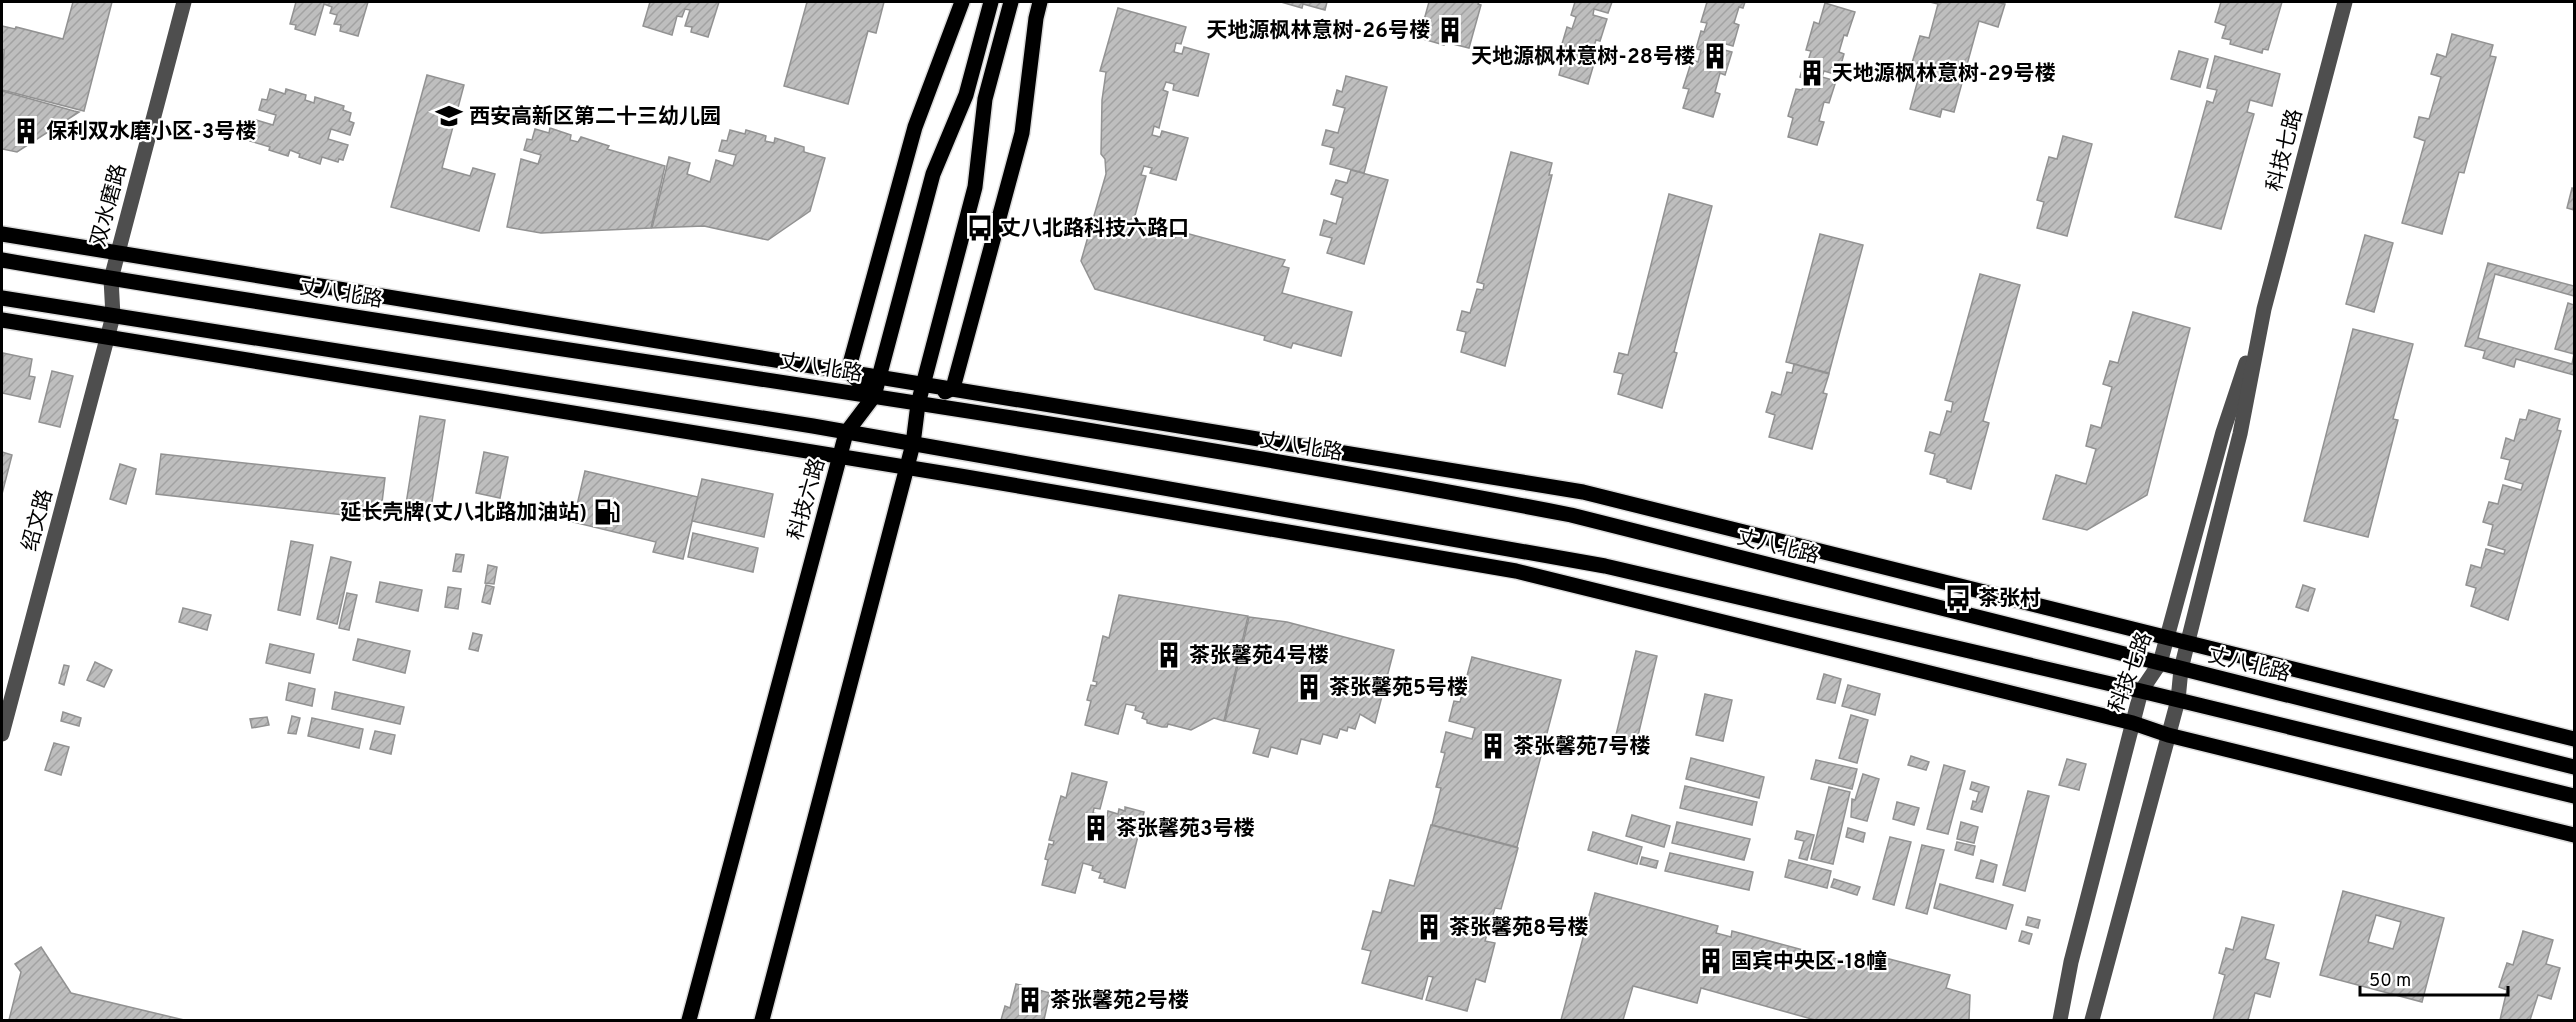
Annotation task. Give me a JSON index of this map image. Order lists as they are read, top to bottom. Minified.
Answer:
{"streets":{"main road":["丈八北路","科技六路"],"street":["科技七路","双水磨路","绍文路"]},"crossings":[["科技七路","丈八北路"],["双水磨路","丈八北路"],["双水磨路","绍文路"],["丈八北路","科技六路"]],"places":{"building":["天地源枫林意树-26号楼","天地源枫林意树-28号楼","天地源枫林意树-29号楼","保利双水磨小区-3号楼","茶张馨苑4号楼","茶张馨苑5号楼","茶张馨苑7号楼","茶张馨苑3号楼","茶张馨苑8号楼","国宾中央区-18幢","茶张馨苑2号楼"],"school or university":["西安高新区第二十三幼儿园"],"bus stop":["丈八北路科技六路口","茶张村"],"fuel station":["延长壳牌(丈八北路加油站)"]},"scale_bar":"50 m"}
